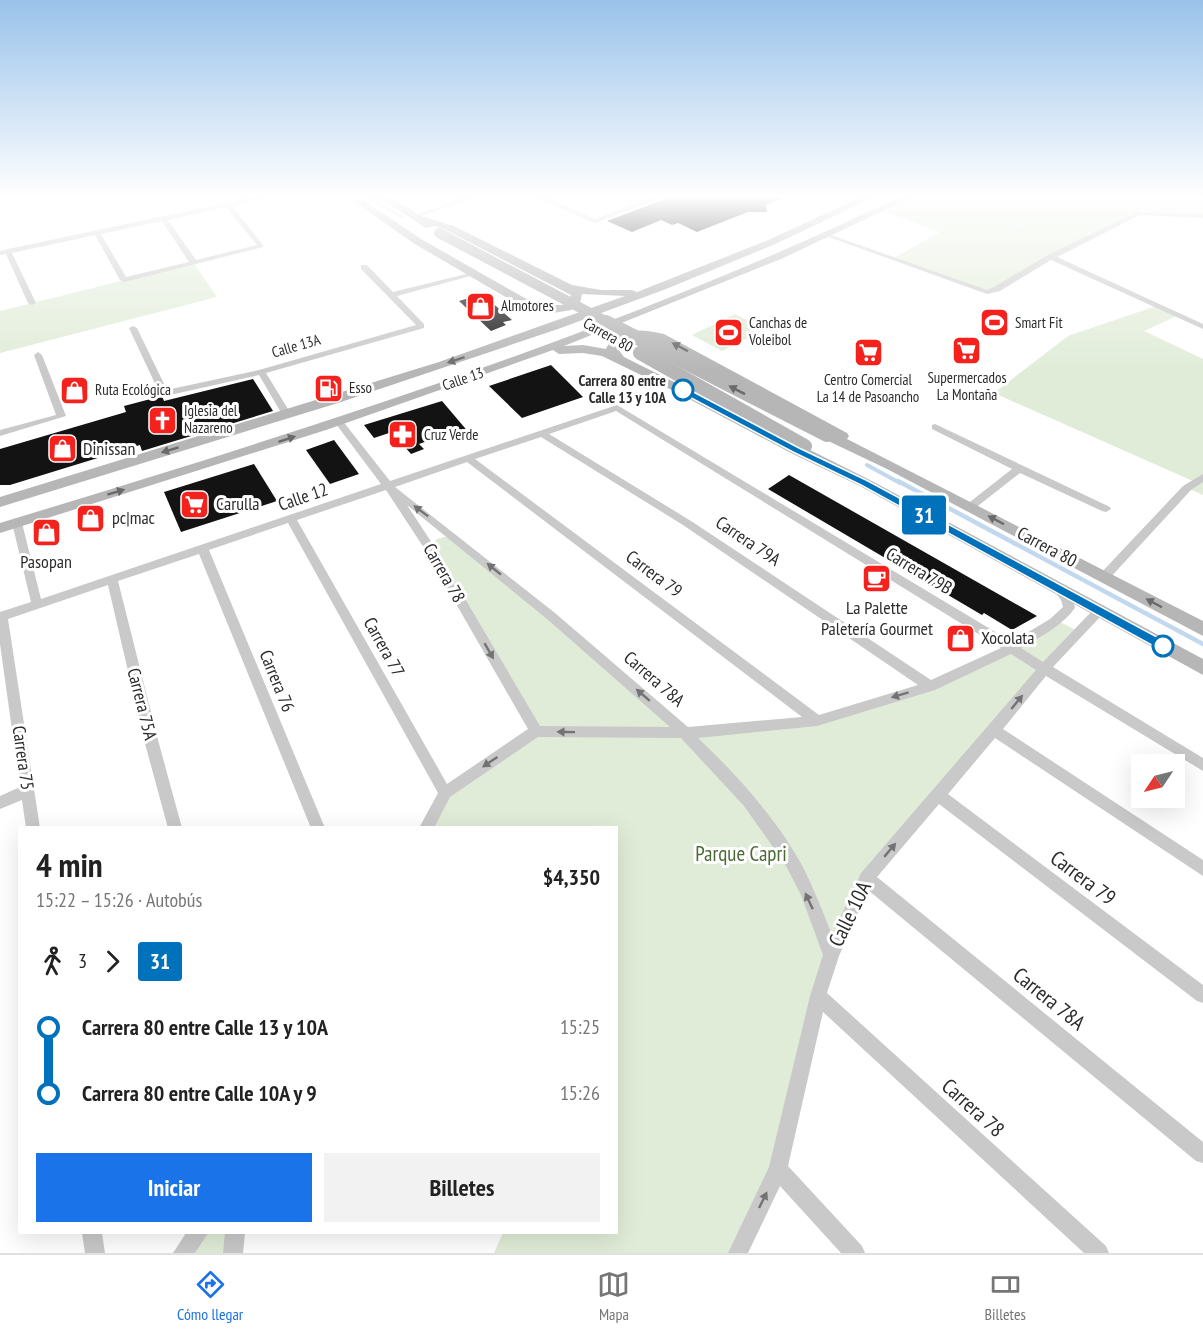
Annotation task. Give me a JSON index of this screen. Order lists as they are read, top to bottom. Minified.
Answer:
{"streets":{"main road":["Carrera 80","Calle 13"],"street":["Calle 13A","Calle 12","Carrera 79A","Carrera 79B","Carrera 78","Carrera 79","Carrera 77","Carrera 78A","Carrera 76","Carrera 75A","Carrera 75","Calle 10A"]},"crossings":[["Carrera 80","Calle 13"],["Carrera 80","Calle 10A"],["Calle 13","Carrera 78"],["Calle 12","Carrera 79A"],["Calle 12","Carrera 79B"],["Calle 12","Carrera 78"],["Calle 12","Carrera 79"],["Calle 12","Carrera 77"],["Calle 12","Carrera 78A"],["Calle 12","Carrera 76"],["Calle 12","Carrera 75A"],["Calle 12","Carrera 75"],["Carrera 79B","Calle 10A"],["Carrera 78","Carrera 78A"],["Carrera 78","Calle 10A"],["Carrera 79","Calle 10A"],["Carrera 78A","Calle 10A"]],"one_way":["Carrera 78","Carrera 78A","Calle 10A"],"parks":["Parque Capri"],"places":{"shop":["Almotores","Ruta Ecológica","Dinissan","pc|mac","Pasopan","Xocolata"],"sports":["Smart Fit","Canchas de Voleibol"],"supermarket":["Supermercados La Montaña","Centro Comercial La 14 de Pasoancho","Carulla"],"fuel station":["Esso"],"other":["Carrera 80 entre Calle 13 y 10A"],"church":["Iglesia del Nazareno"],"pharmacy":["Cruz Verde"],"cafe":["La Palette Paletería Gourmet"]},"lines":["bus line 31"],"north":"bottom left","page":{"on_map":"31","heading":["4 min","15:22 – 15:26 · Autobús","$4,350"],"legs":["3","31"],"list":[{"name":"Carrera 80 entre Calle 13 y 10A","value":"15:25"},{"name":"Carrera 80 entre Calle 10A y 9","value":"15:26"}],"buttons":["Iniciar","Billetes"],"tabs":["Cómo llegar","Mapa","Billetes"]}}
